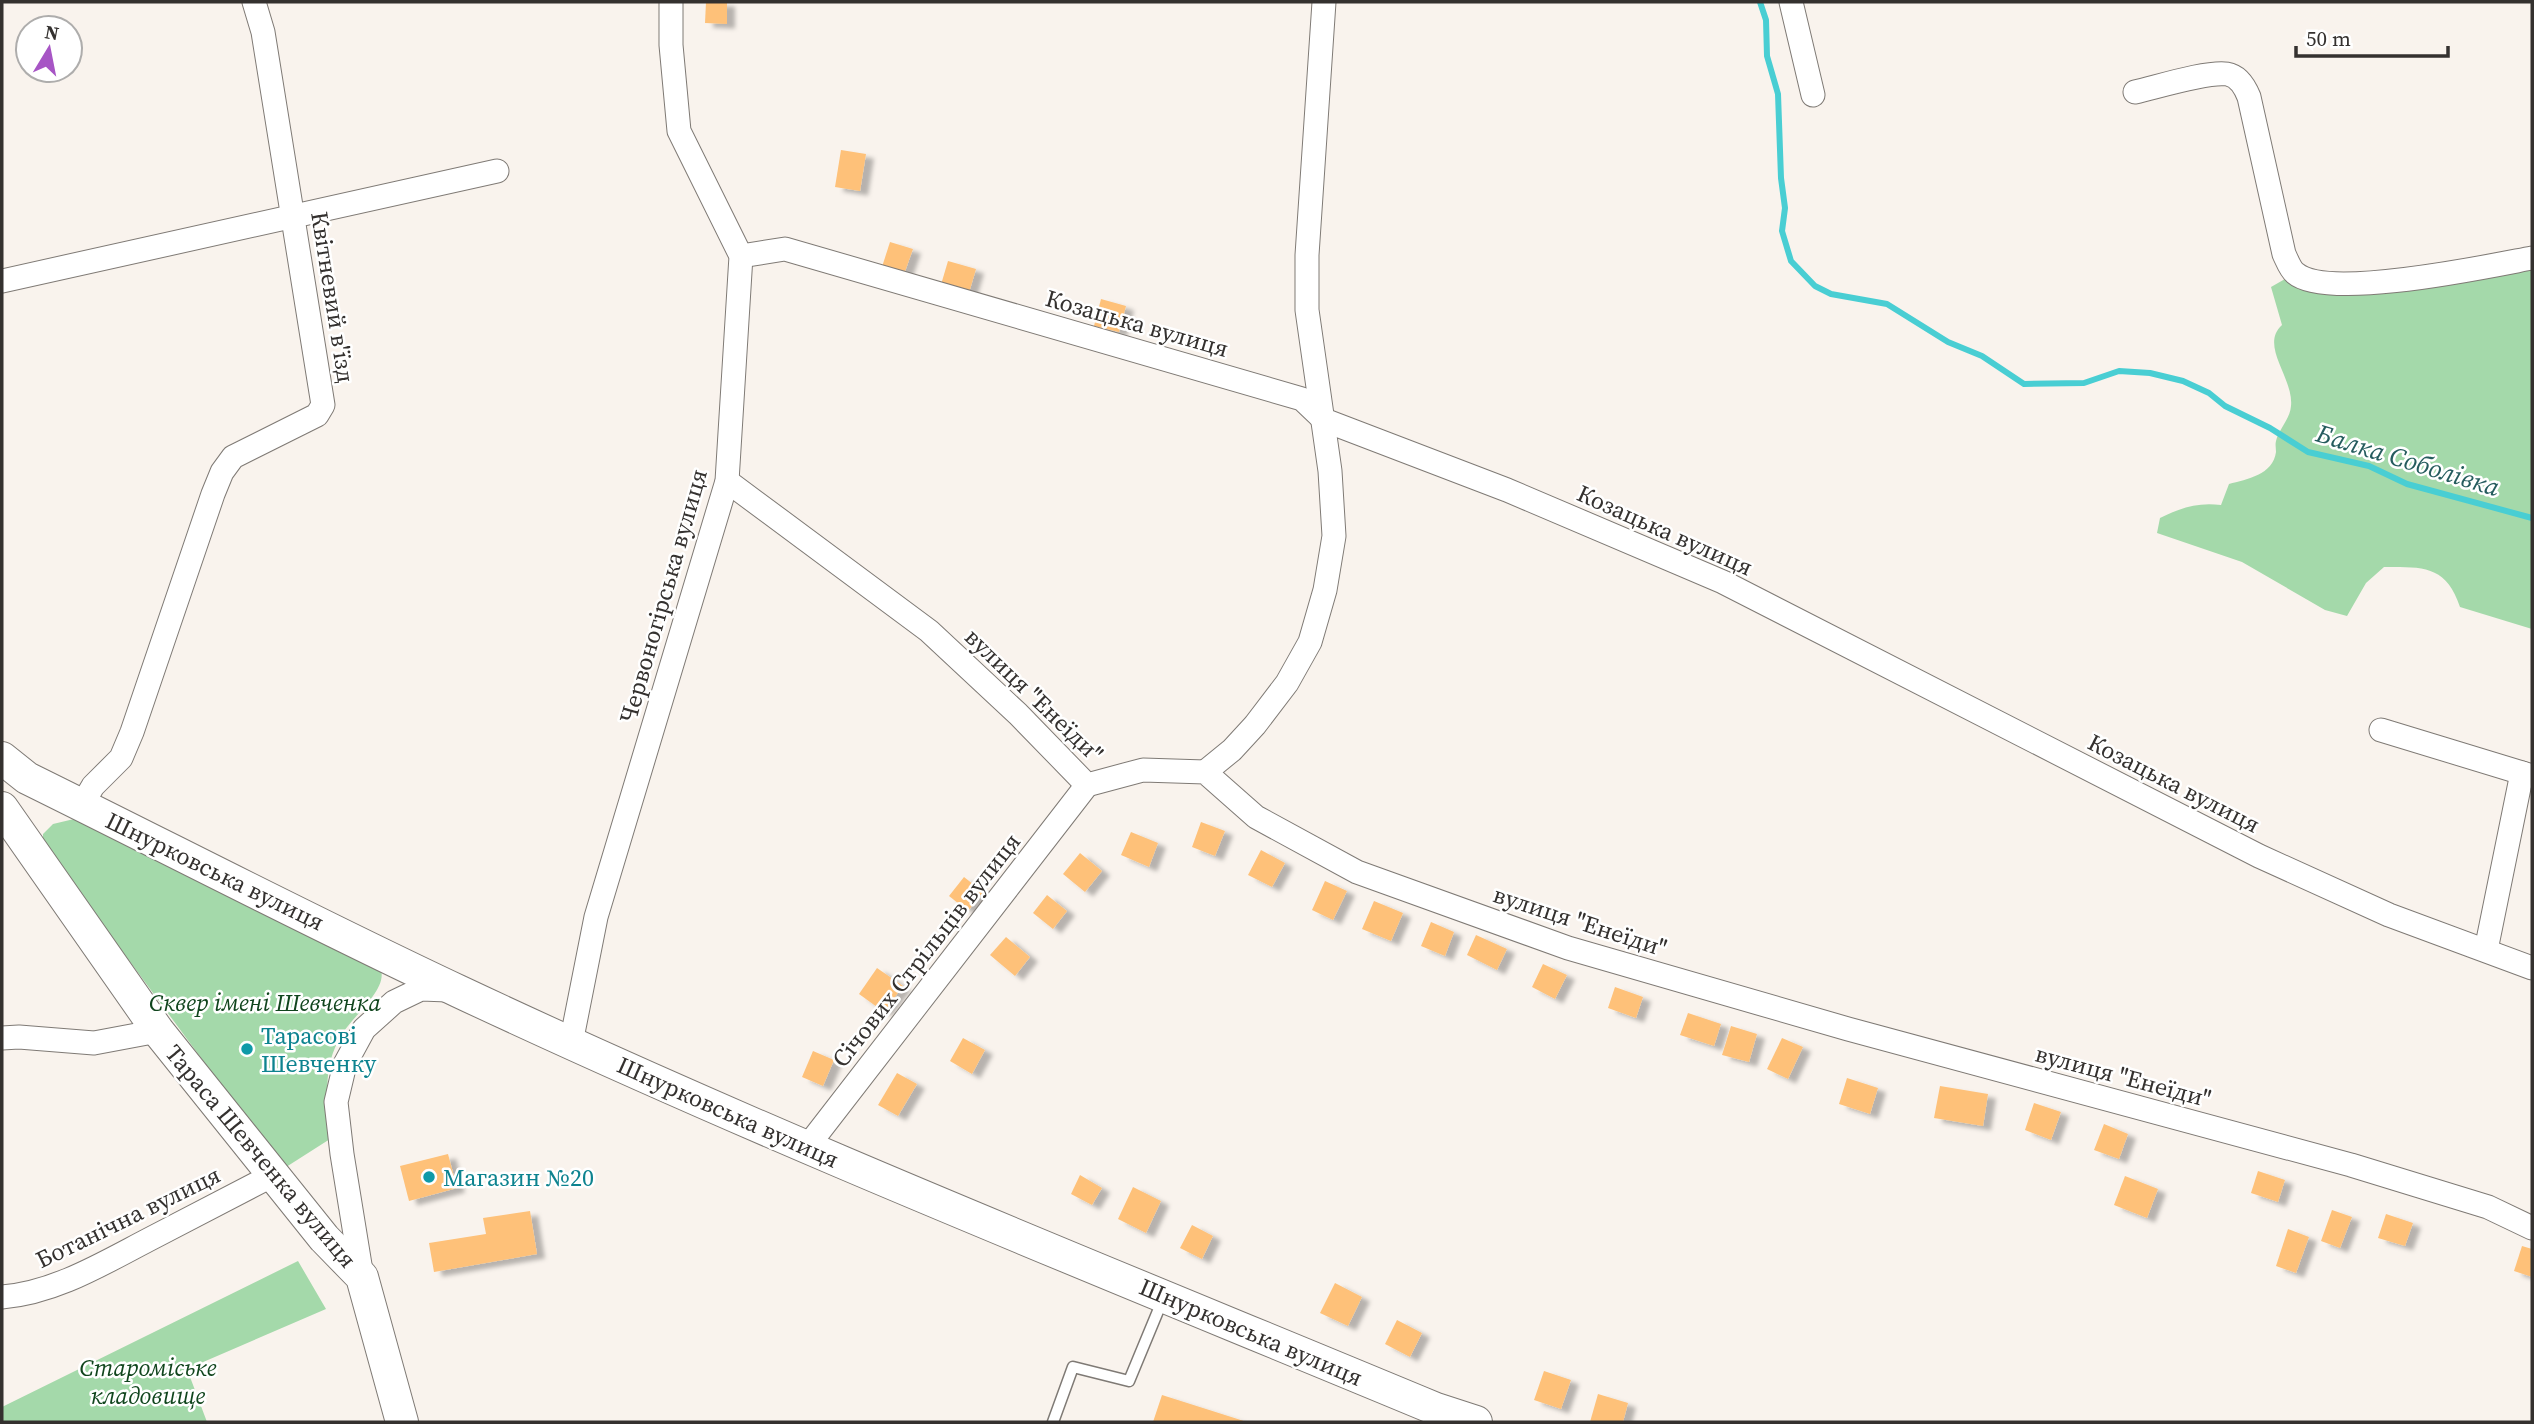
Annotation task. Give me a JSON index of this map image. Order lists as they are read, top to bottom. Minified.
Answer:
{"streets":{"street":["Квітневий в'їзд","Козацька вулиця","Червоногірська вулиця","вулиця \"Енеїди\"","Шнурковська вулиця","Січових Стрільців вулиця","Тараса Шевченка вулиця","Ботанічна вулиця"]},"crossings":[["Квітневий в'їзд","Шнурковська вулиця"],["Козацька вулиця","Червоногірська вулиця"],["Червоногірська вулиця","вулиця \"Енеїди\""],["Червоногірська вулиця","Шнурковська вулиця"],["вулиця \"Енеїди\"","Січових Стрільців вулиця"],["Шнурковська вулиця","Січових Стрільців вулиця"],["Тараса Шевченка вулиця","Ботанічна вулиця"]],"water":["Балка Соболівка"],"parks":["Сквер імені Шевченка","Староміське кладовище"],"places":["Тарасові Шевченку","Магазин №20"],"scale_bar":"50 m","north":"top"}
